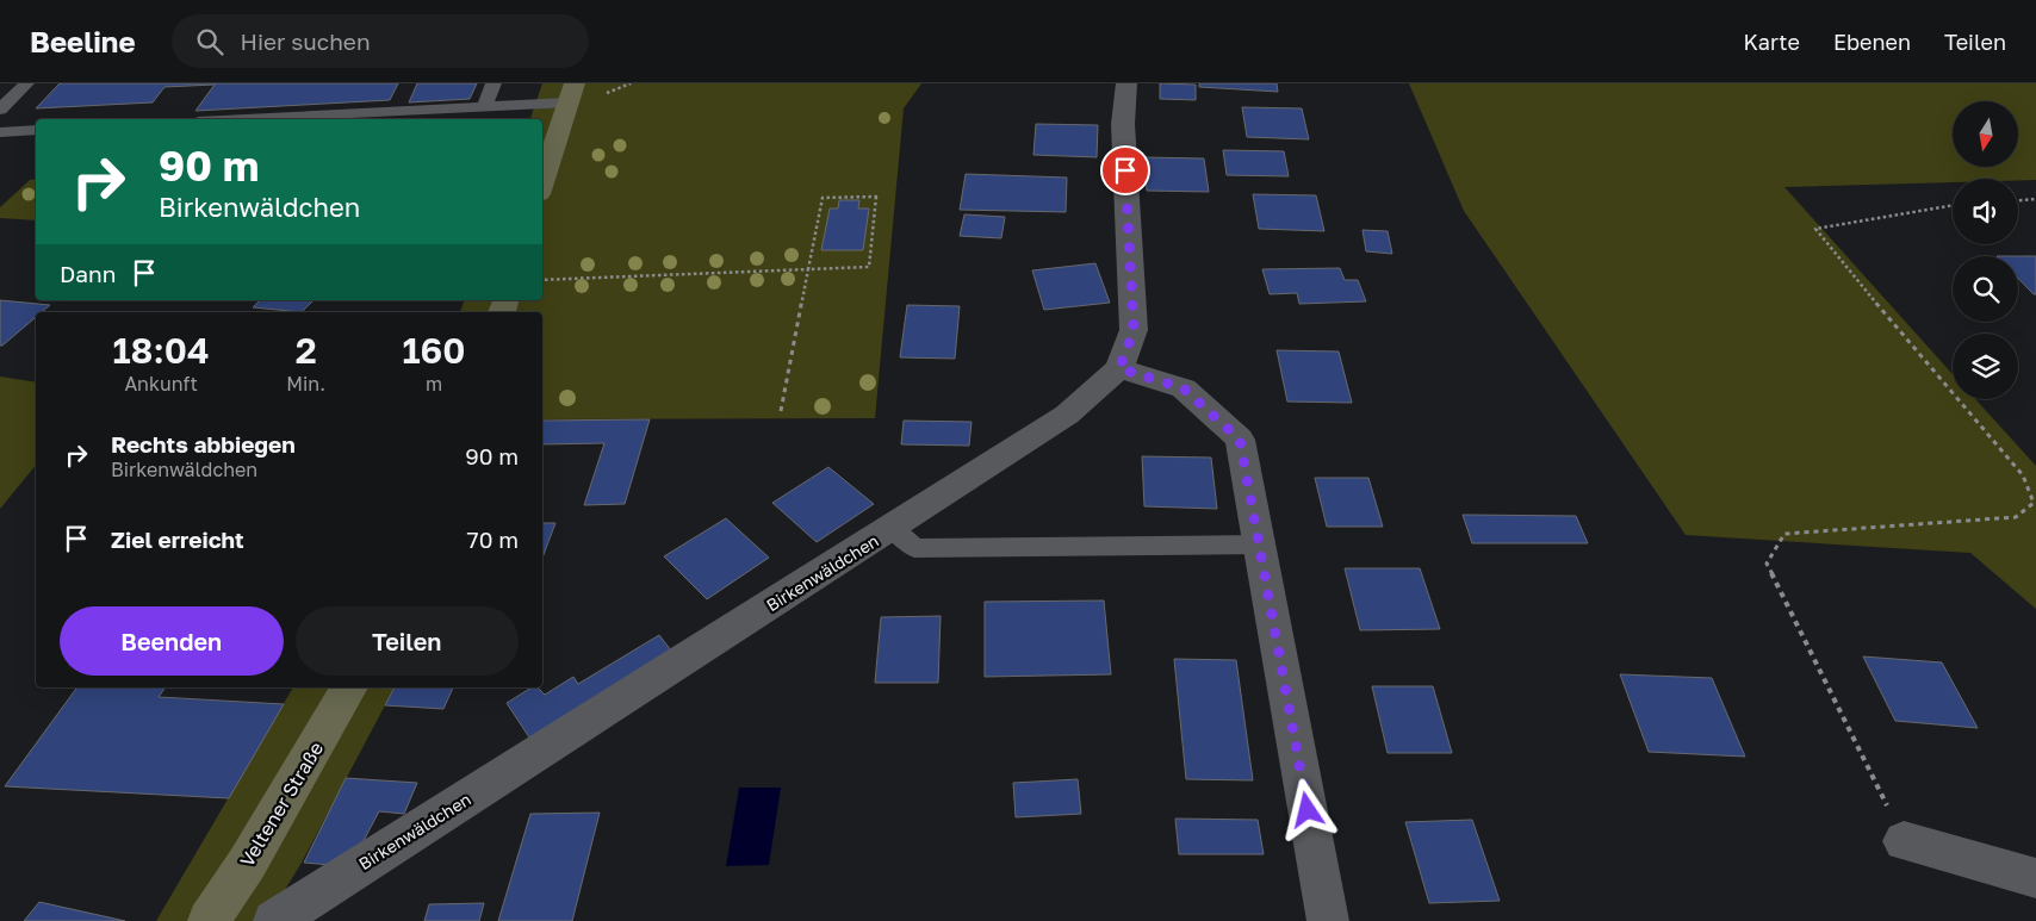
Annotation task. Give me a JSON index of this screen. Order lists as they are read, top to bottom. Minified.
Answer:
{"streets":{"main road":["Veltener Straße"],"street":["Birkenwäldchen"]},"north":"bottom","page":{"header":"Beeline","search":"Hier suchen","nav":["Karte","Ebenen","Teilen"],"turn":["90 m","Birkenwäldchen"],"then":"Dann","eta":["18:04","Ankunft","2","Min.","160","m"],"list":[{"name":"Rechts abbiegen","note":"Birkenwäldchen","value":"90 m"},{"name":"Ziel erreicht","value":"70 m"}],"buttons":["Beenden","Teilen"]}}
